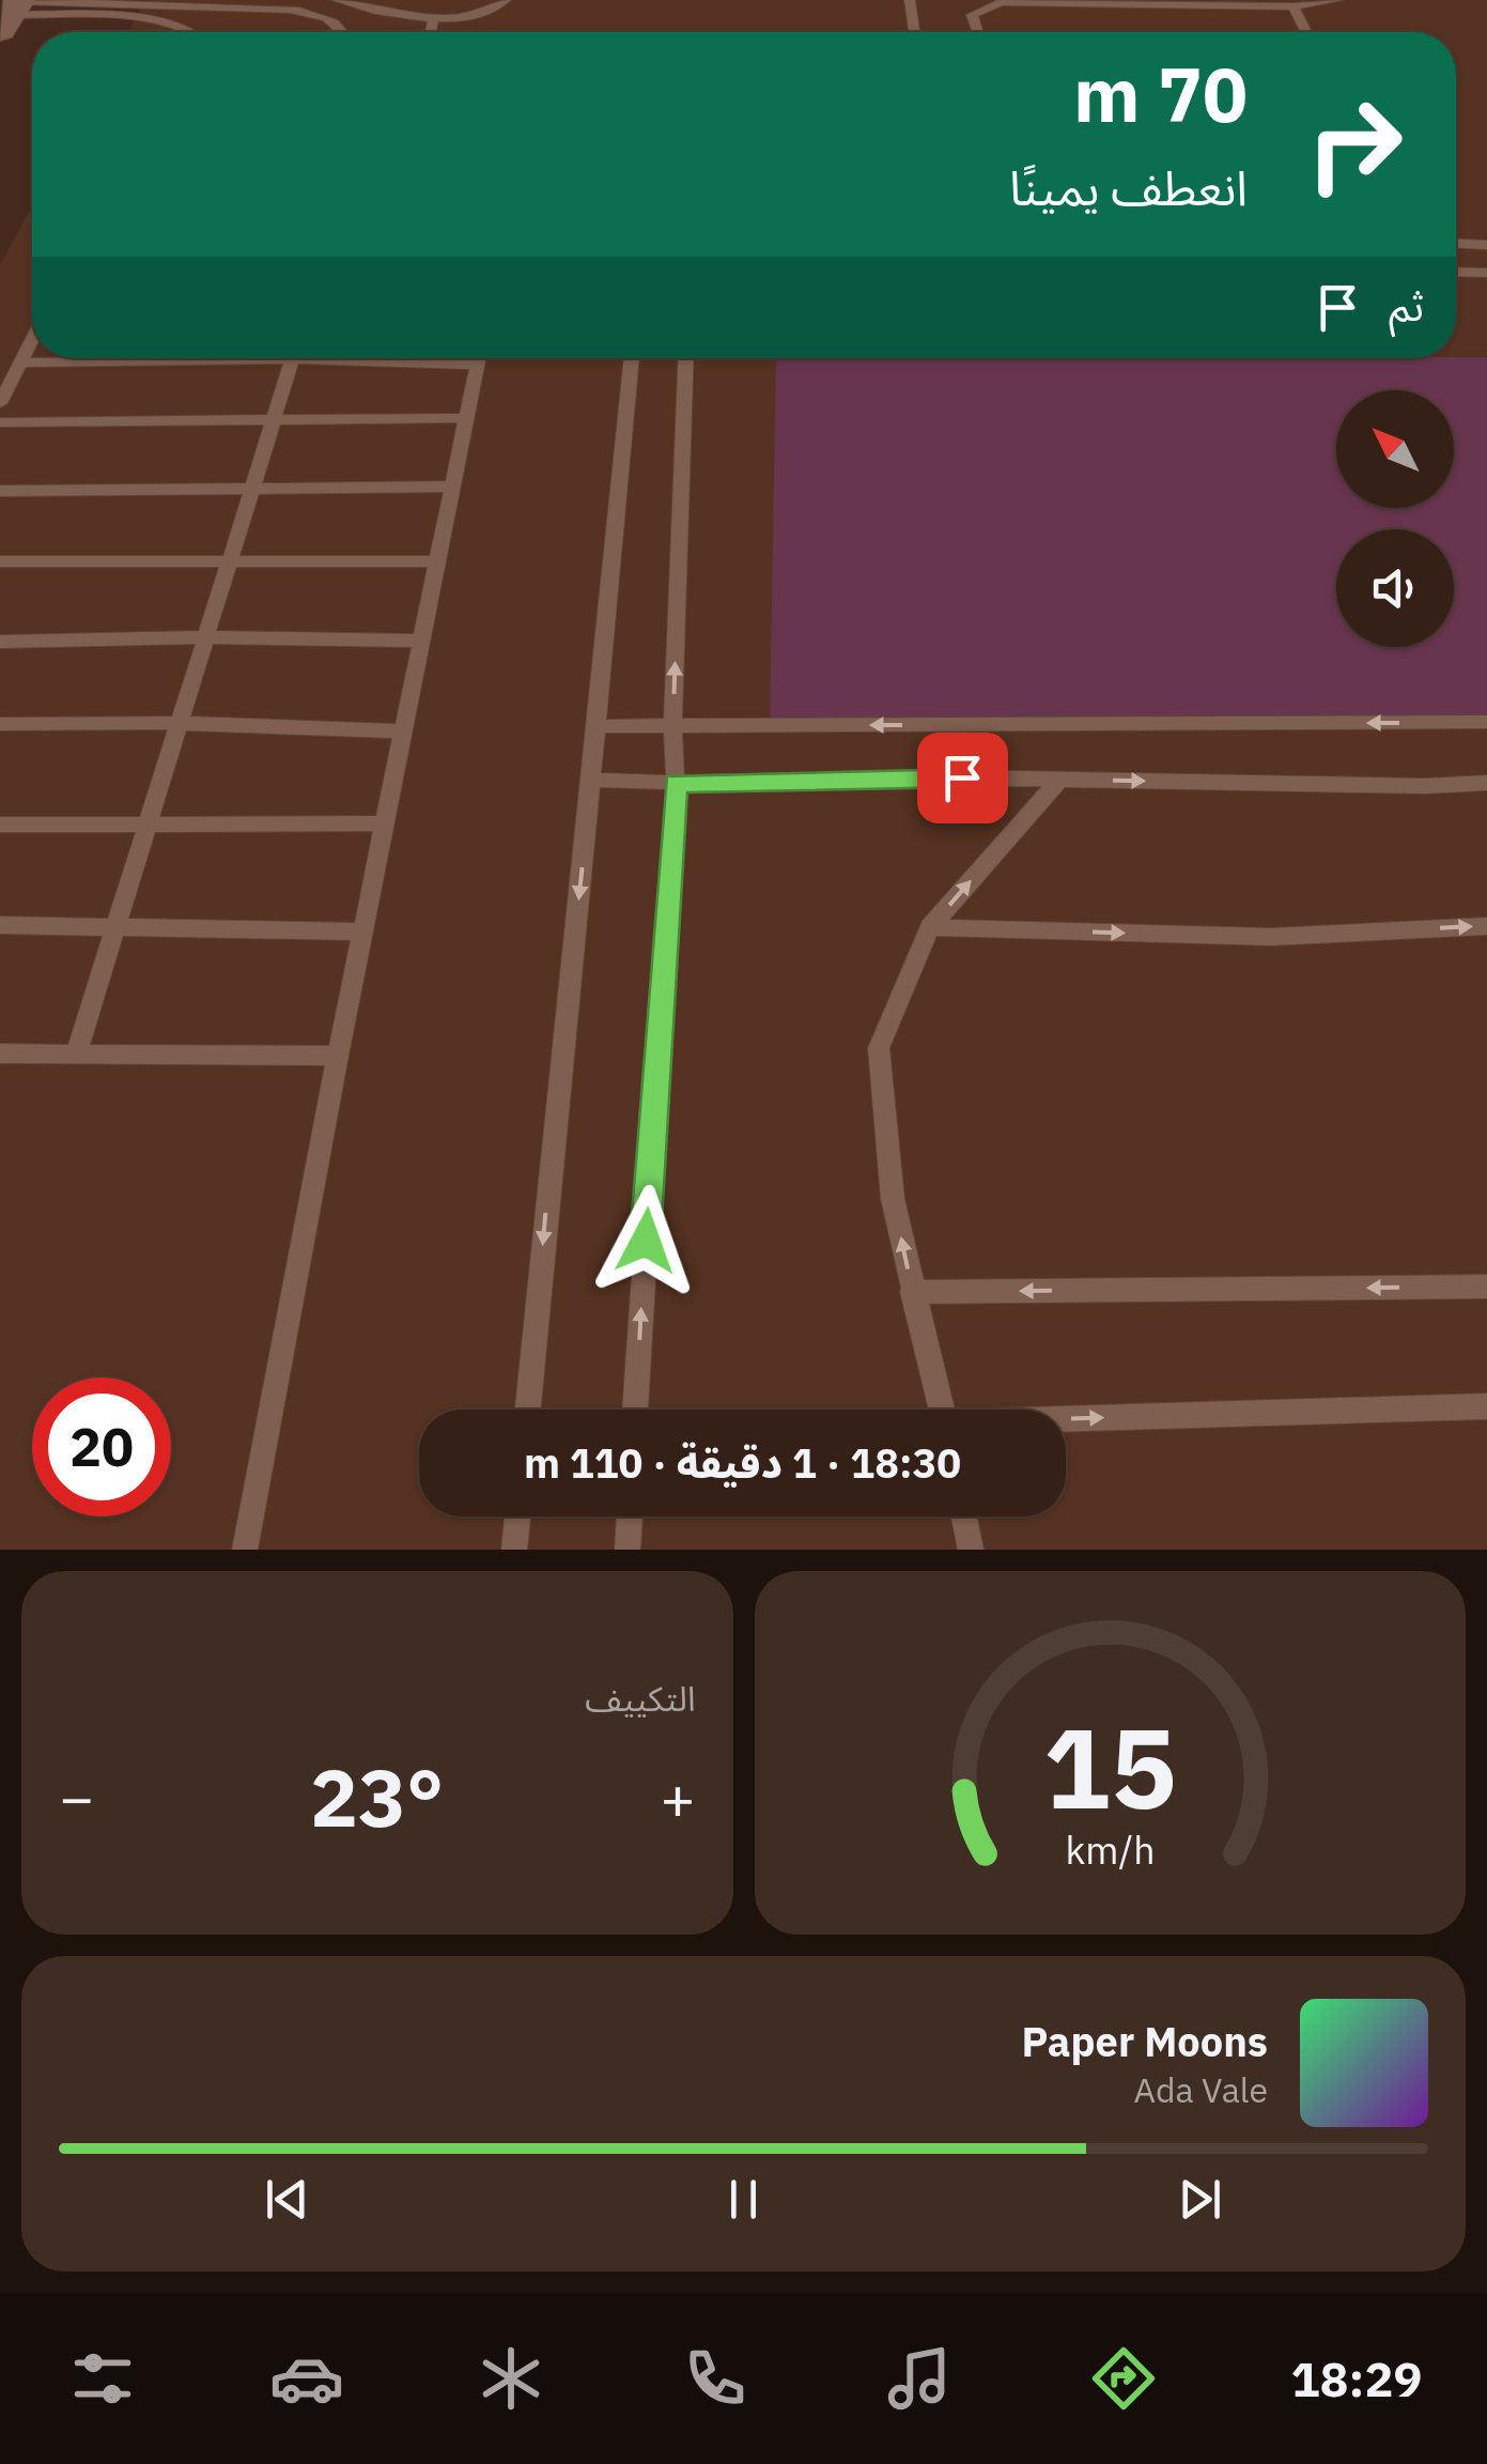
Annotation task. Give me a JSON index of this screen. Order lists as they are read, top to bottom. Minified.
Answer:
{"north":"top left","page":{"turn":["70 m","انعطف يمينًا"],"then":"ثم","limit":"20","trip":"18:30 · 1 دقيقة · 110 m","tile":"التكييف","heat":["−","23°","+"],"song":["Paper Moons","Ada Vale"],"tabs":"18:29","gauge":["15","km/h"]}}
